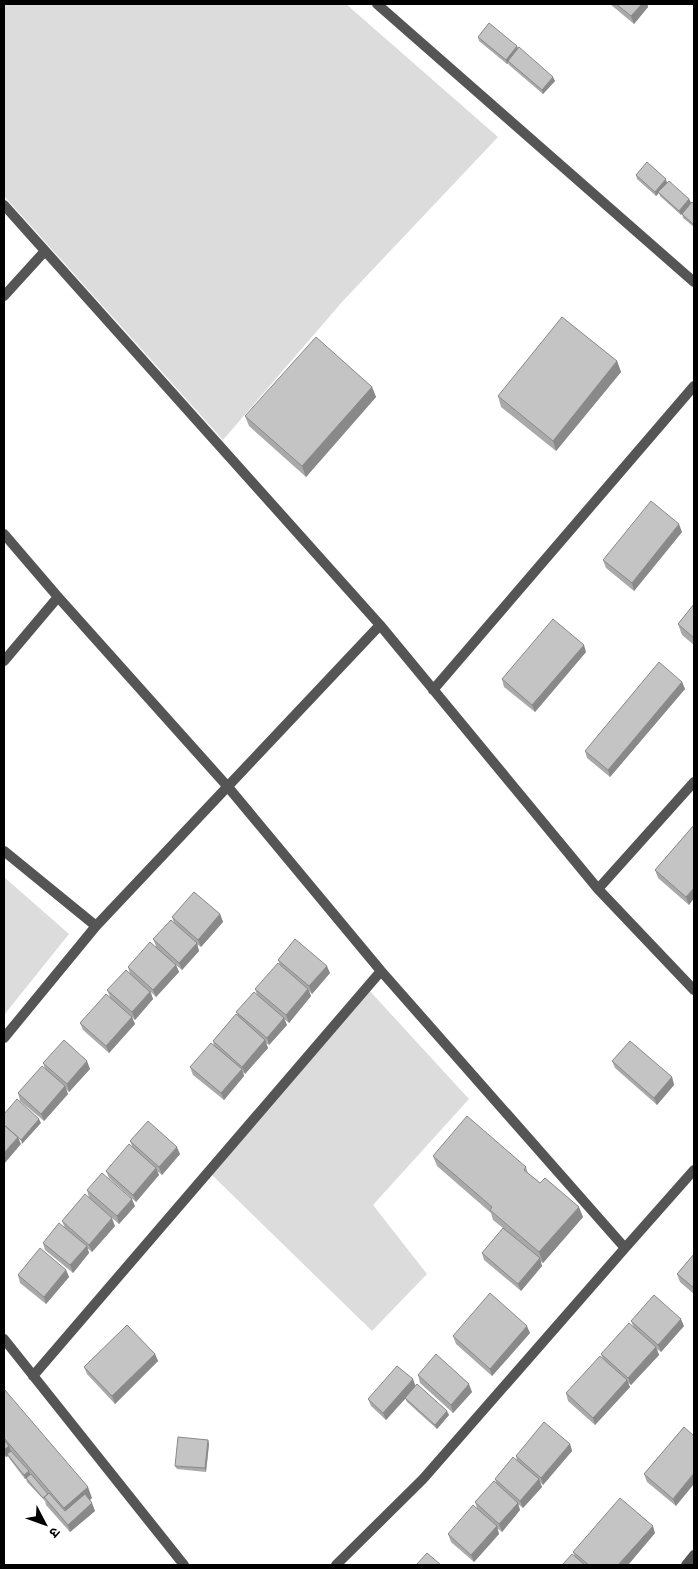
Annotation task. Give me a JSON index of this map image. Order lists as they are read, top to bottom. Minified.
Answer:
{"north":"bottom right"}
